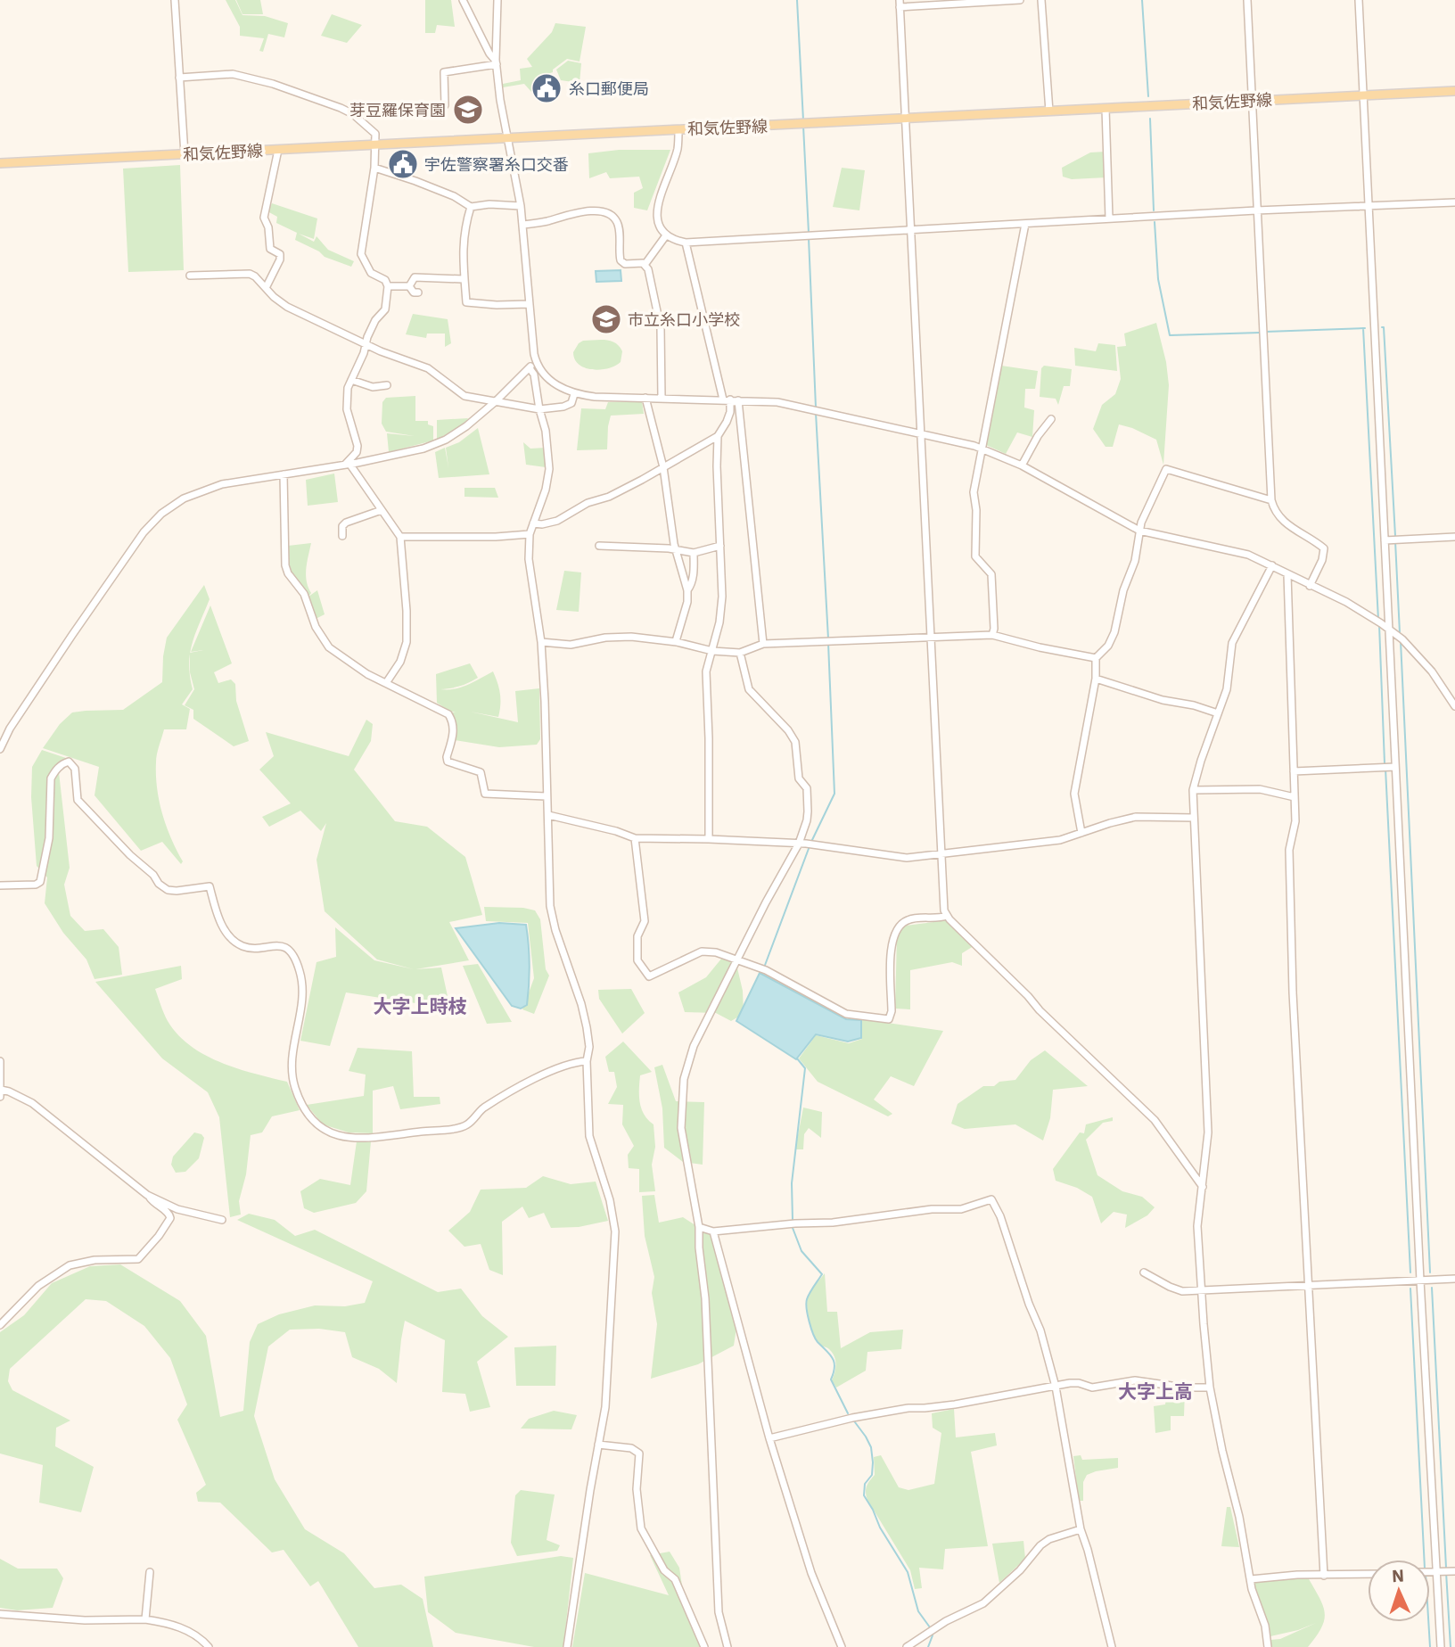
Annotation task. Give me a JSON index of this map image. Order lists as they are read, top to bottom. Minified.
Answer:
{"streets":{"main road":["和気佐野線"]},"districts":["大字上時枝","大字上高"],"places":{"public building":["糸口郵便局","宇佐警察署糸口交番"],"school or university":["芽豆羅保育園","市立糸口小学校"]},"north":"top"}
